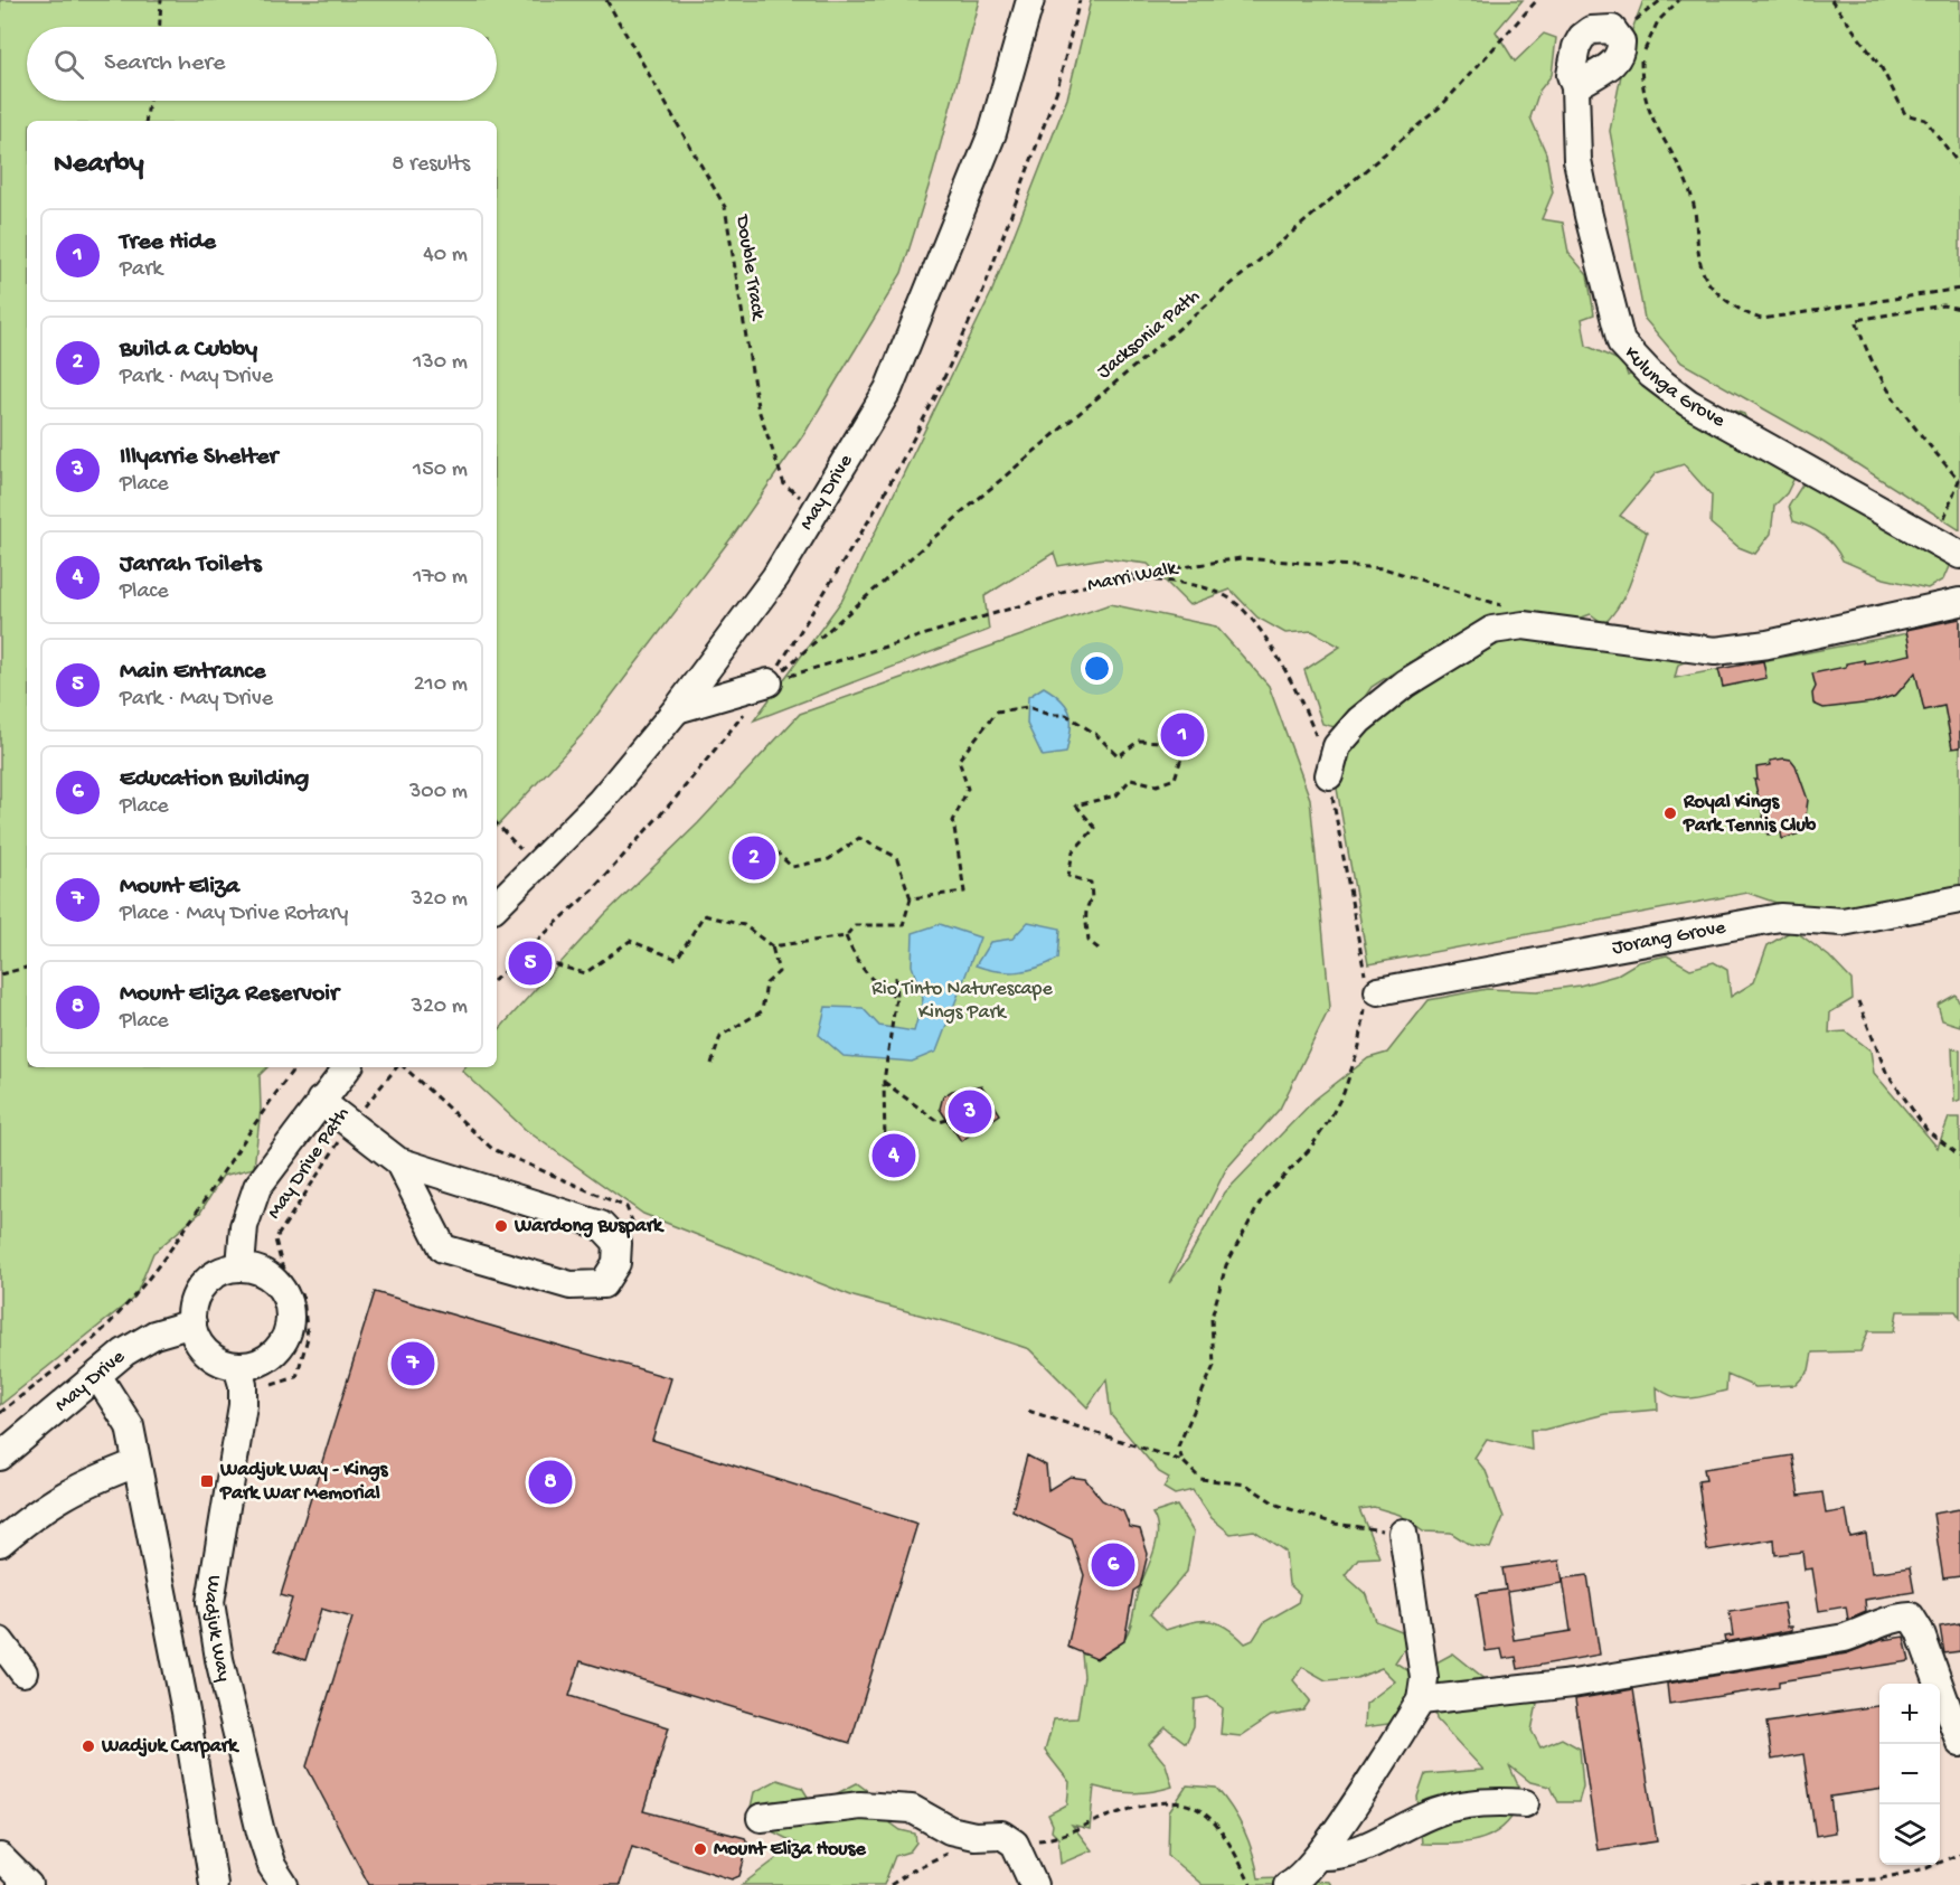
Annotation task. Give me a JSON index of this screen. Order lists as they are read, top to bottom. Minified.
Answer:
{"streets":{"street":["Kulunga Grove","May Drive","Jorang Grove","Wadjuk Way"],"path":["Double Track","Jacksonia Path","Marri Walk","May Drive Path"]},"crossings":[["Double Track","May Drive"],["Jacksonia Path","Marri Walk"],["May Drive","Wadjuk Way"]],"parks":["Rio Tinto Naturescape Kings Park"],"places":{"other":["Royal Kings Park Tennis Club","Wardong Buspark","Wadjuk Carpark","Mount Eliza House"],"transit":["Wadjuk Way - Kings Park War Memorial"]},"page":{"search":"Search here","heading":["Nearby","8 results"],"list":[{"mark":"1","name":"Tree Hide","note":"Park","value":"40 m"},{"mark":"2","name":"Build a Cubby","note":"Park · May Drive","value":"130 m"},{"mark":"3","name":"Illyarrie Shelter","note":"Place","value":"150 m"},{"mark":"4","name":"Jarrah Toilets","note":"Place","value":"170 m"},{"mark":"5","name":"Main Entrance","note":"Park · May Drive","value":"210 m"},{"mark":"6","name":"Education Building","note":"Place","value":"300 m"},{"mark":"7","name":"Mount Eliza","note":"Place · May Drive Rotary","value":"320 m"},{"mark":"8","name":"Mount Eliza Reservoir","note":"Place","value":"320 m"}],"pins":["1","2","5","3","4","7","8","6"],"map_buttons":["+","−"]}}
